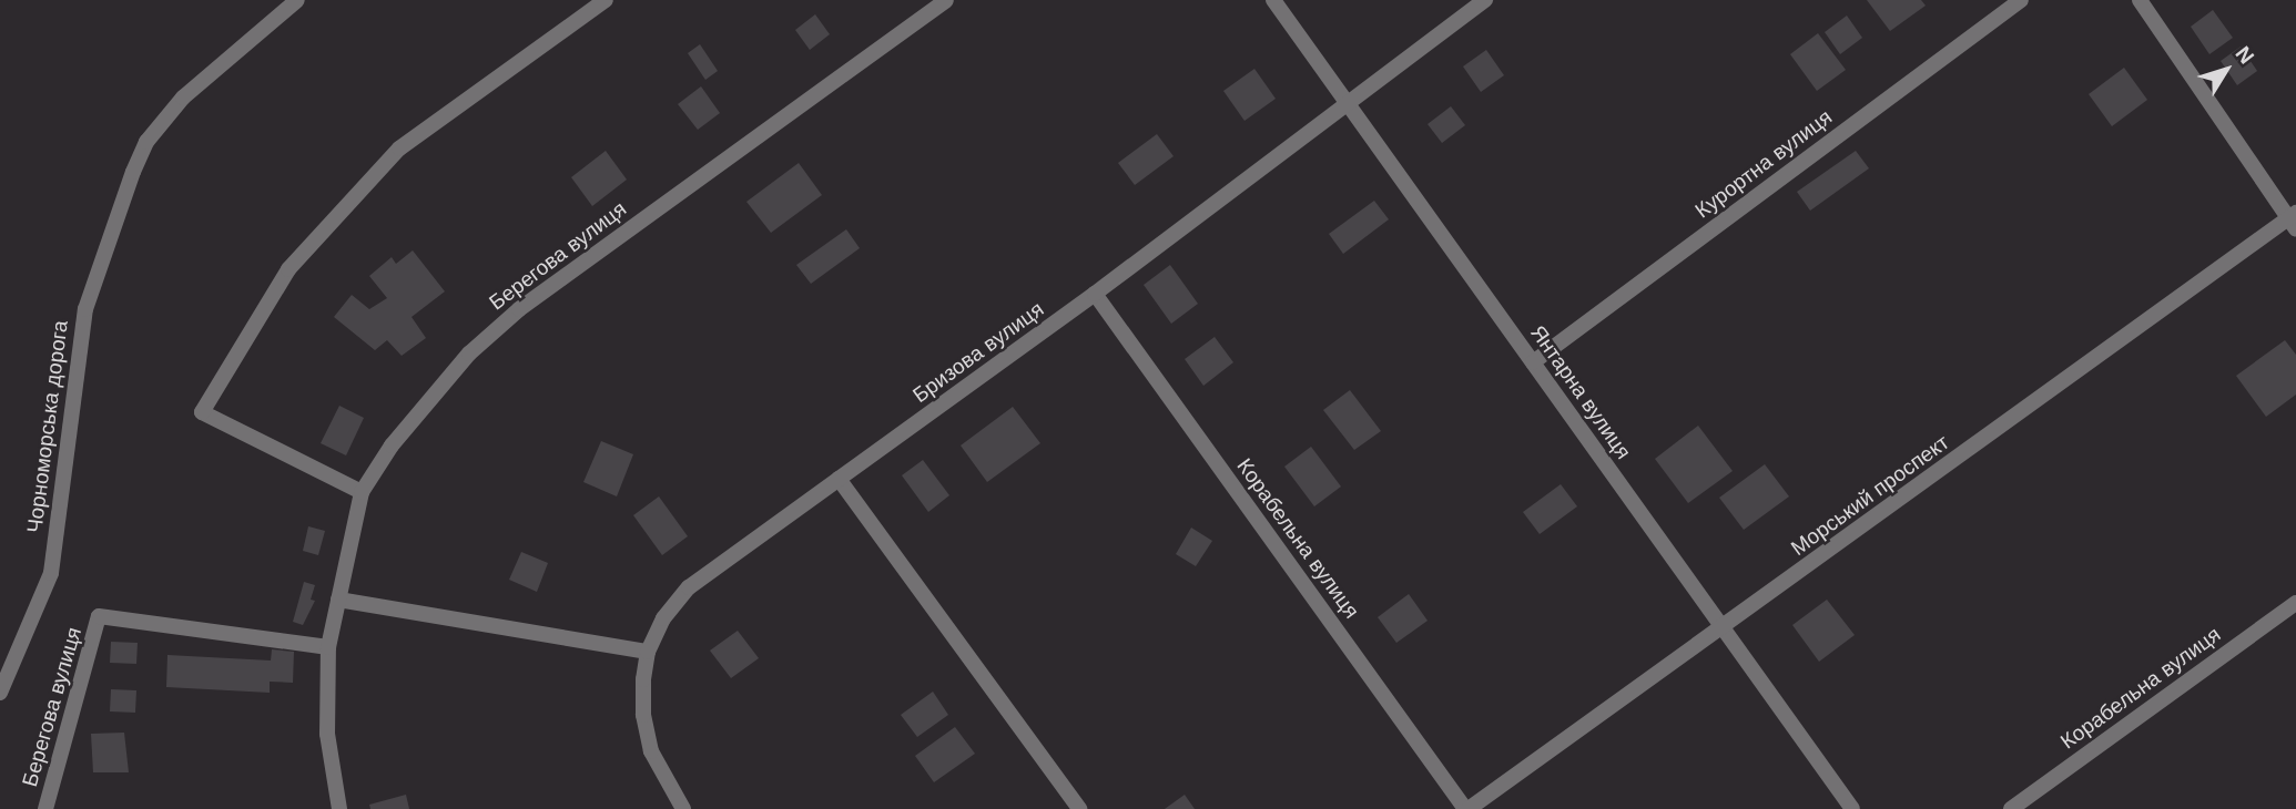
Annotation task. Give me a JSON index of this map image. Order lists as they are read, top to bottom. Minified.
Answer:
{"streets":{"street":["Курортна вулиця","Берегова вулиця","Бризова вулиця","Янтарна вулиця","Чорноморська дорога","Морський проспект","Корабельна вулиця"]},"crossings":[["Курортна вулиця","Янтарна вулиця"],["Бризова вулиця","Янтарна вулиця"],["Бризова вулиця","Корабельна вулиця"],["Янтарна вулиця","Морський проспект"],["Морський проспект","Корабельна вулиця"]],"north":"top right"}
